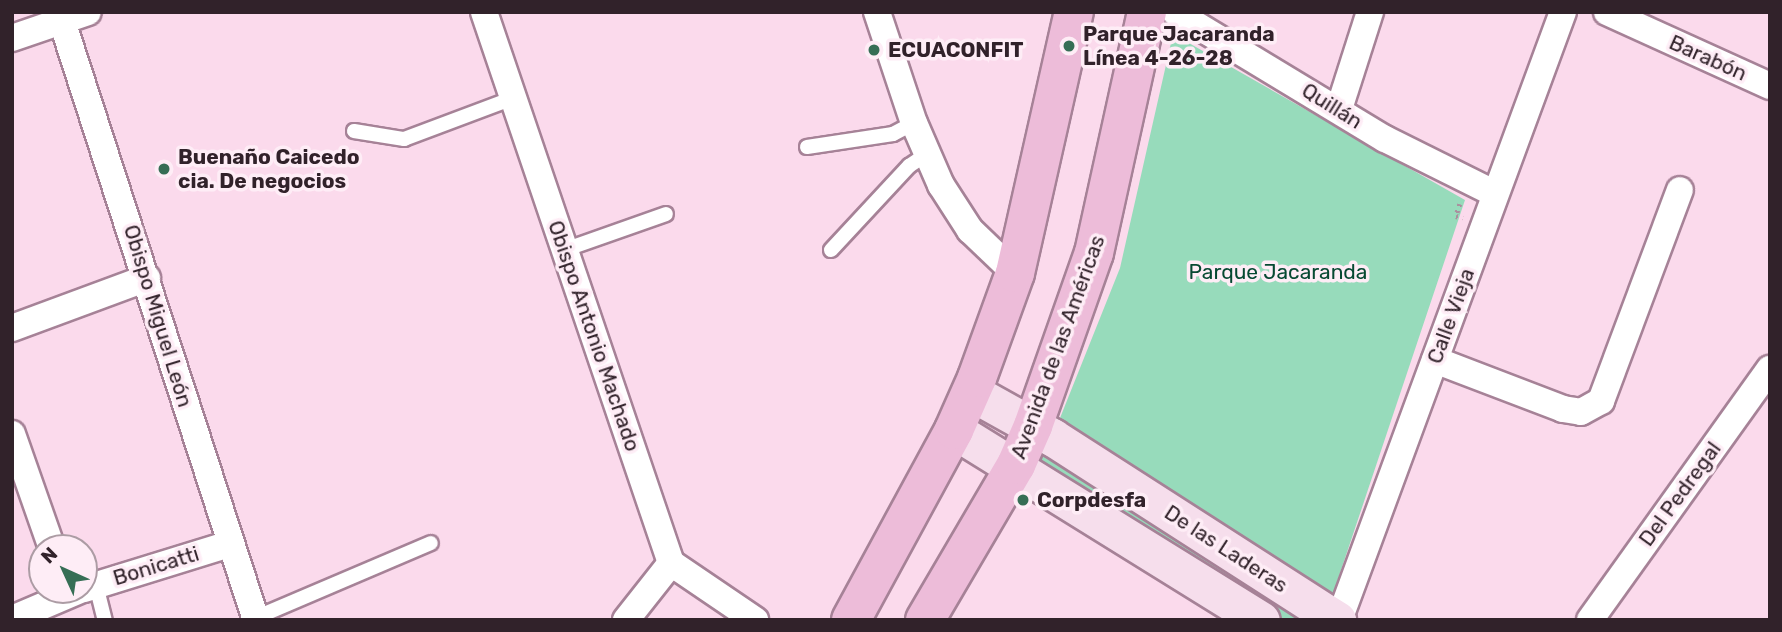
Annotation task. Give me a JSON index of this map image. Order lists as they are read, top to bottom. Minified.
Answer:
{"streets":{"main road":["Avenida de las Américas","De las Laderas"],"street":["Barabón","Quillán","Obispo Miguel León","Calle Vieja","Obispo Antonio Machado","Del Pedregal","Bonicatti"]},"crossings":[["Quillán","Calle Vieja"],["Obispo Miguel León","Bonicatti"],["Calle Vieja","De las Laderas"],["Avenida de las Américas","De las Laderas"]],"parks":["Parque Jacaranda"],"places":["Parque Jacaranda Línea 4-26-28","ECUACONFIT","Buenaño Caicedo cia. De negocios","Corpdesfa"],"north":"top left"}
